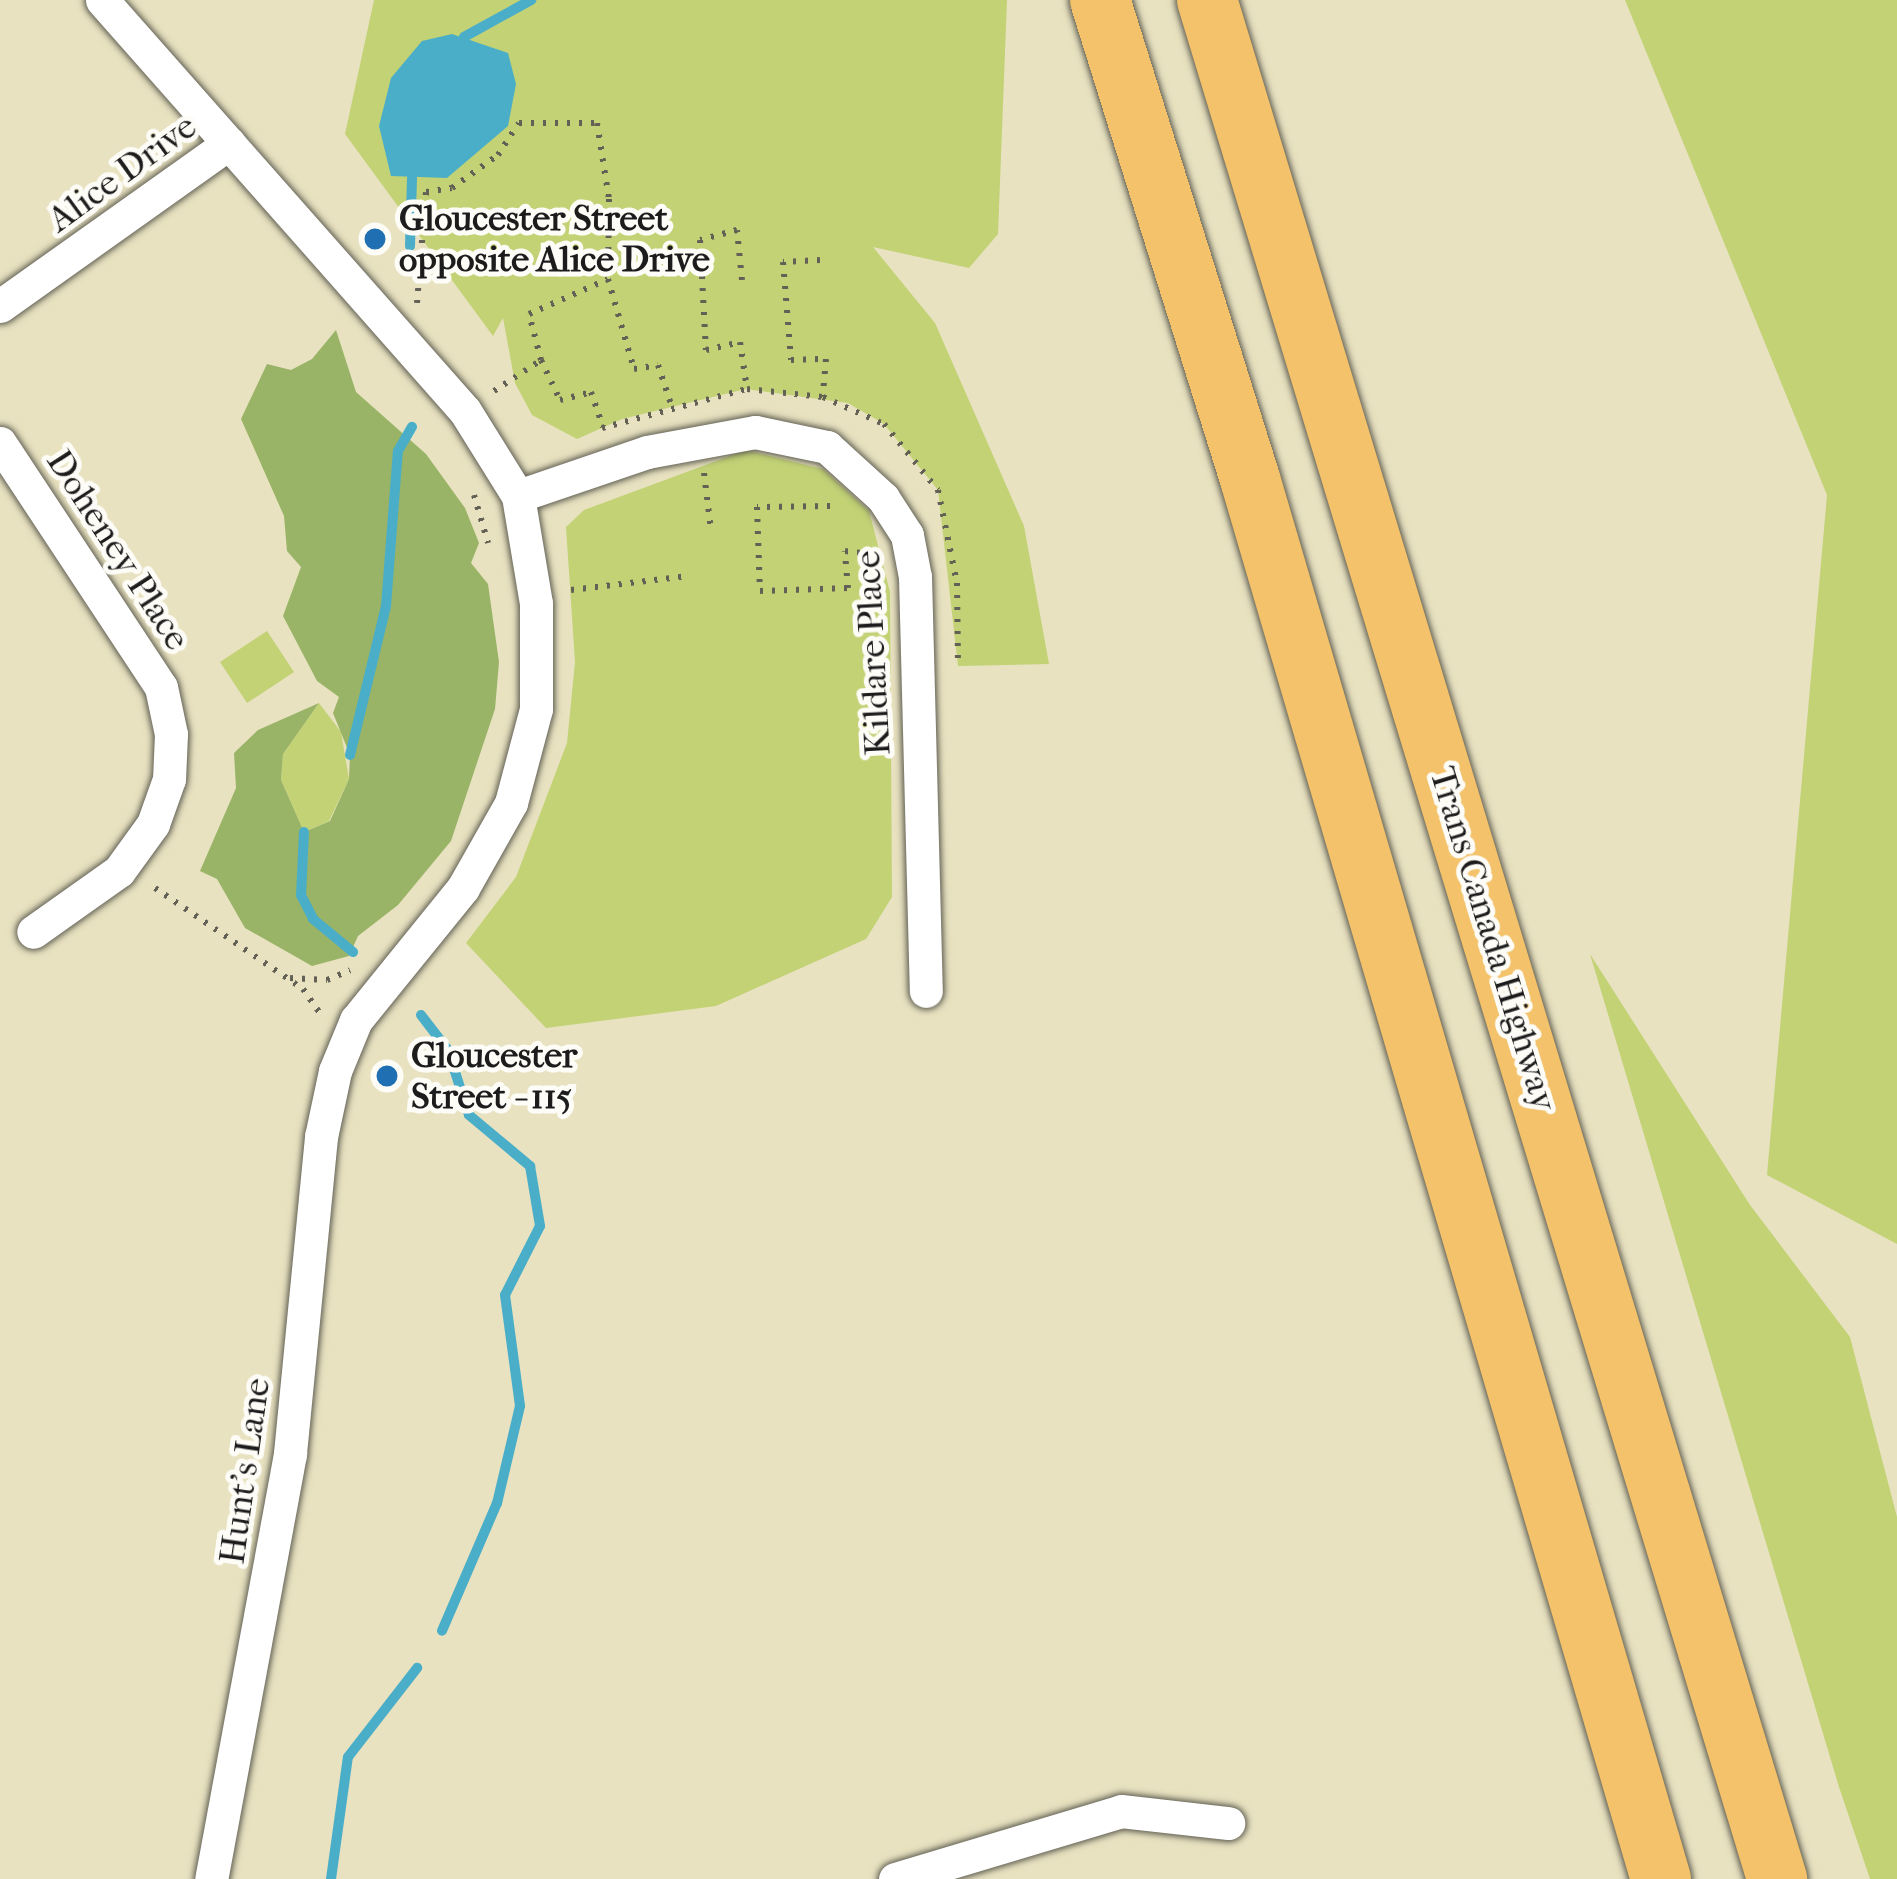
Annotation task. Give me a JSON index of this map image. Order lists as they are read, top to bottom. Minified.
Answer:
{"streets":{"highway":["Trans Canada Highway"],"street":["Alice Drive","Doheney Place","Kildare Place","Hunt's Lane"]},"crossings":[["Kildare Place","Hunt's Lane"]],"places":["Gloucester Street opposite Alice Drive","Gloucester Street - 115"]}
